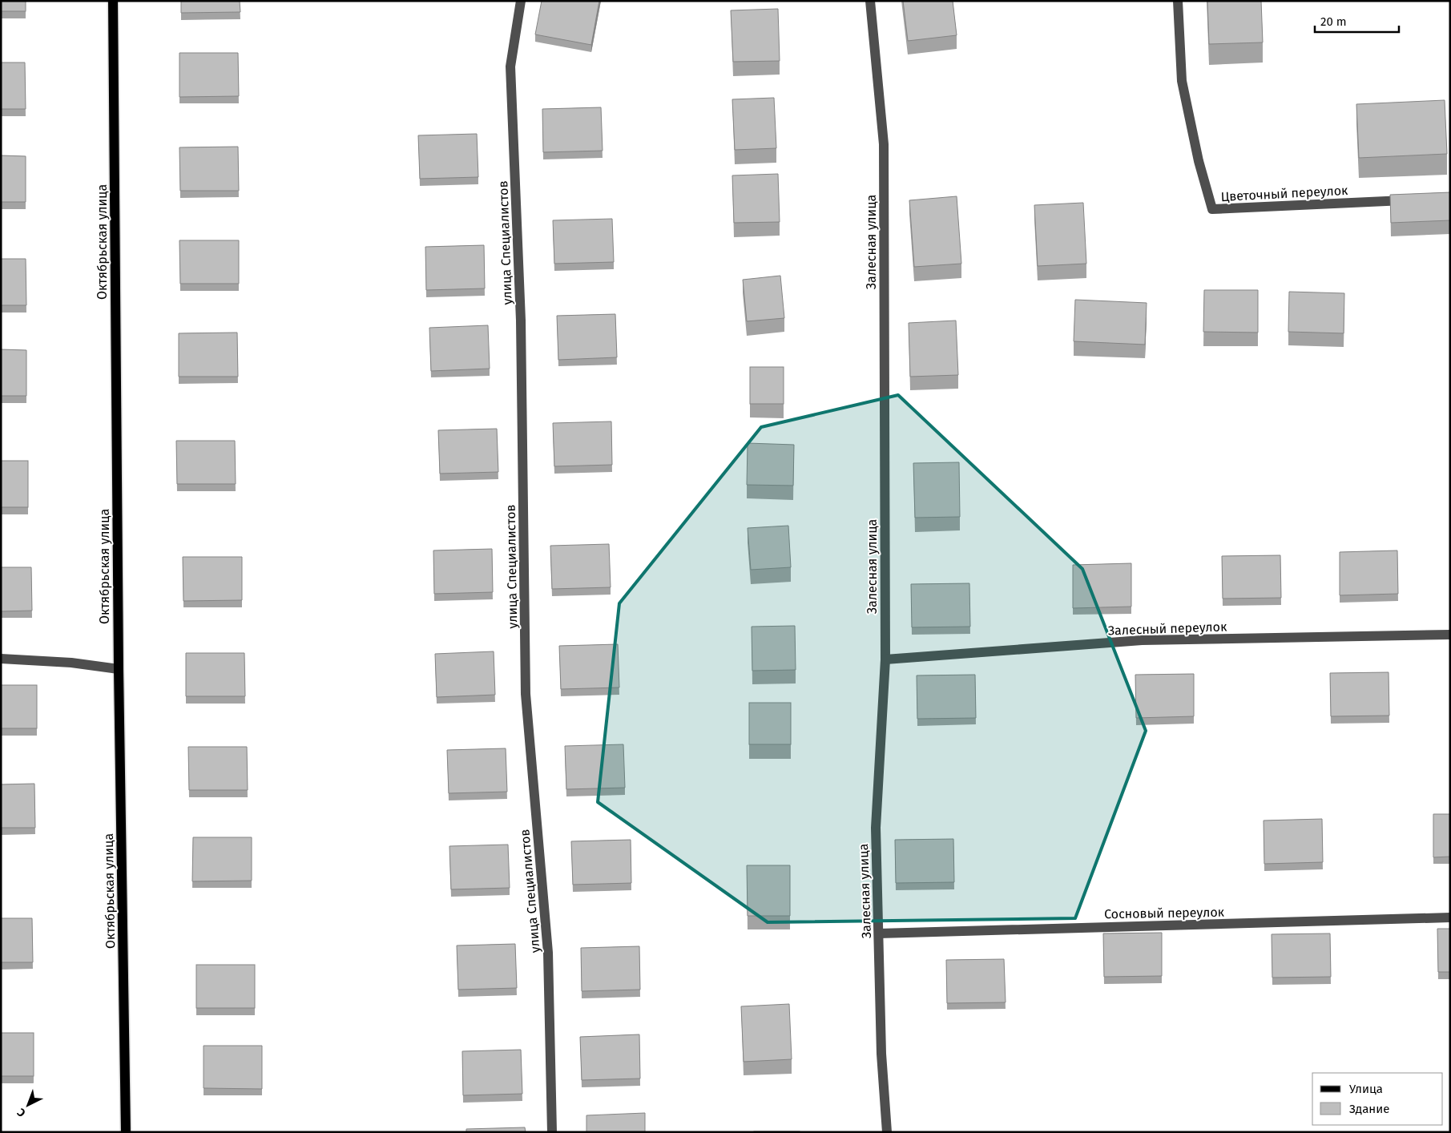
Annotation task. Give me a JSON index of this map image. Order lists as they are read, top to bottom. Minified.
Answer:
{"streets":{"main road":["Октябрьская улица"],"street":["Цветочный переулок","Залесная улица","улица Специалистов","Залесный переулок","Сосновый переулок"]},"crossings":[["Залесная улица","Залесный переулок"],["Залесная улица","Сосновый переулок"]],"legend":["Улица","Здание"],"scale_bar":"20 m","north":"bottom left"}
